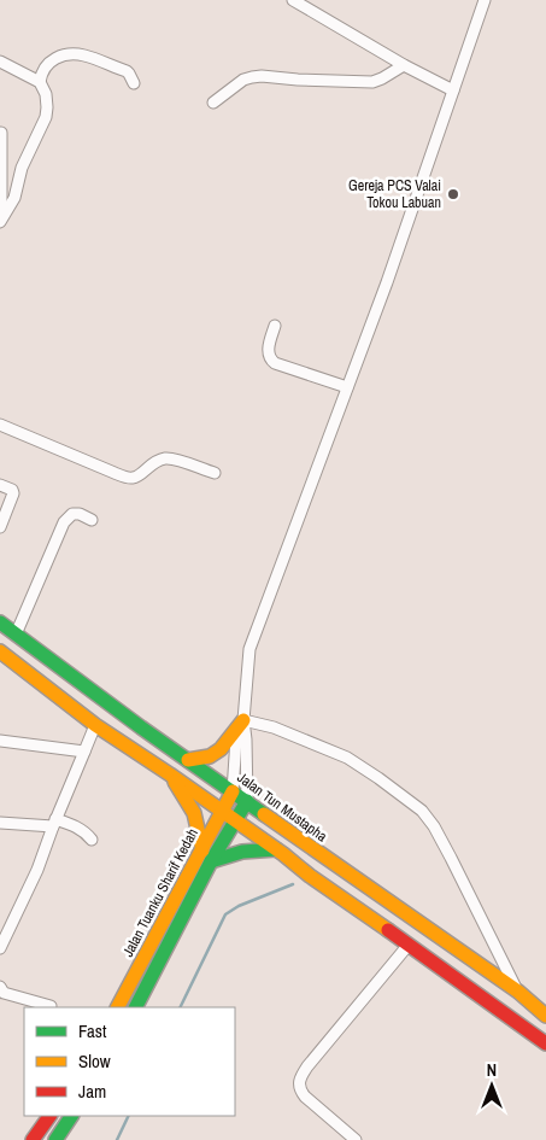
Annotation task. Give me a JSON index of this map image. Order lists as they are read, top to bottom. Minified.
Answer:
{"streets":{"main road":["Jalan Tun Mustapha","Jalan Tuanku Sharif Kedah"]},"crossings":[["Jalan Tun Mustapha","Jalan Tuanku Sharif Kedah"]],"places":["Gereja PCS Valai Tokou Labuan"],"legend":["Fast","Slow","Jam"],"north":"top"}
